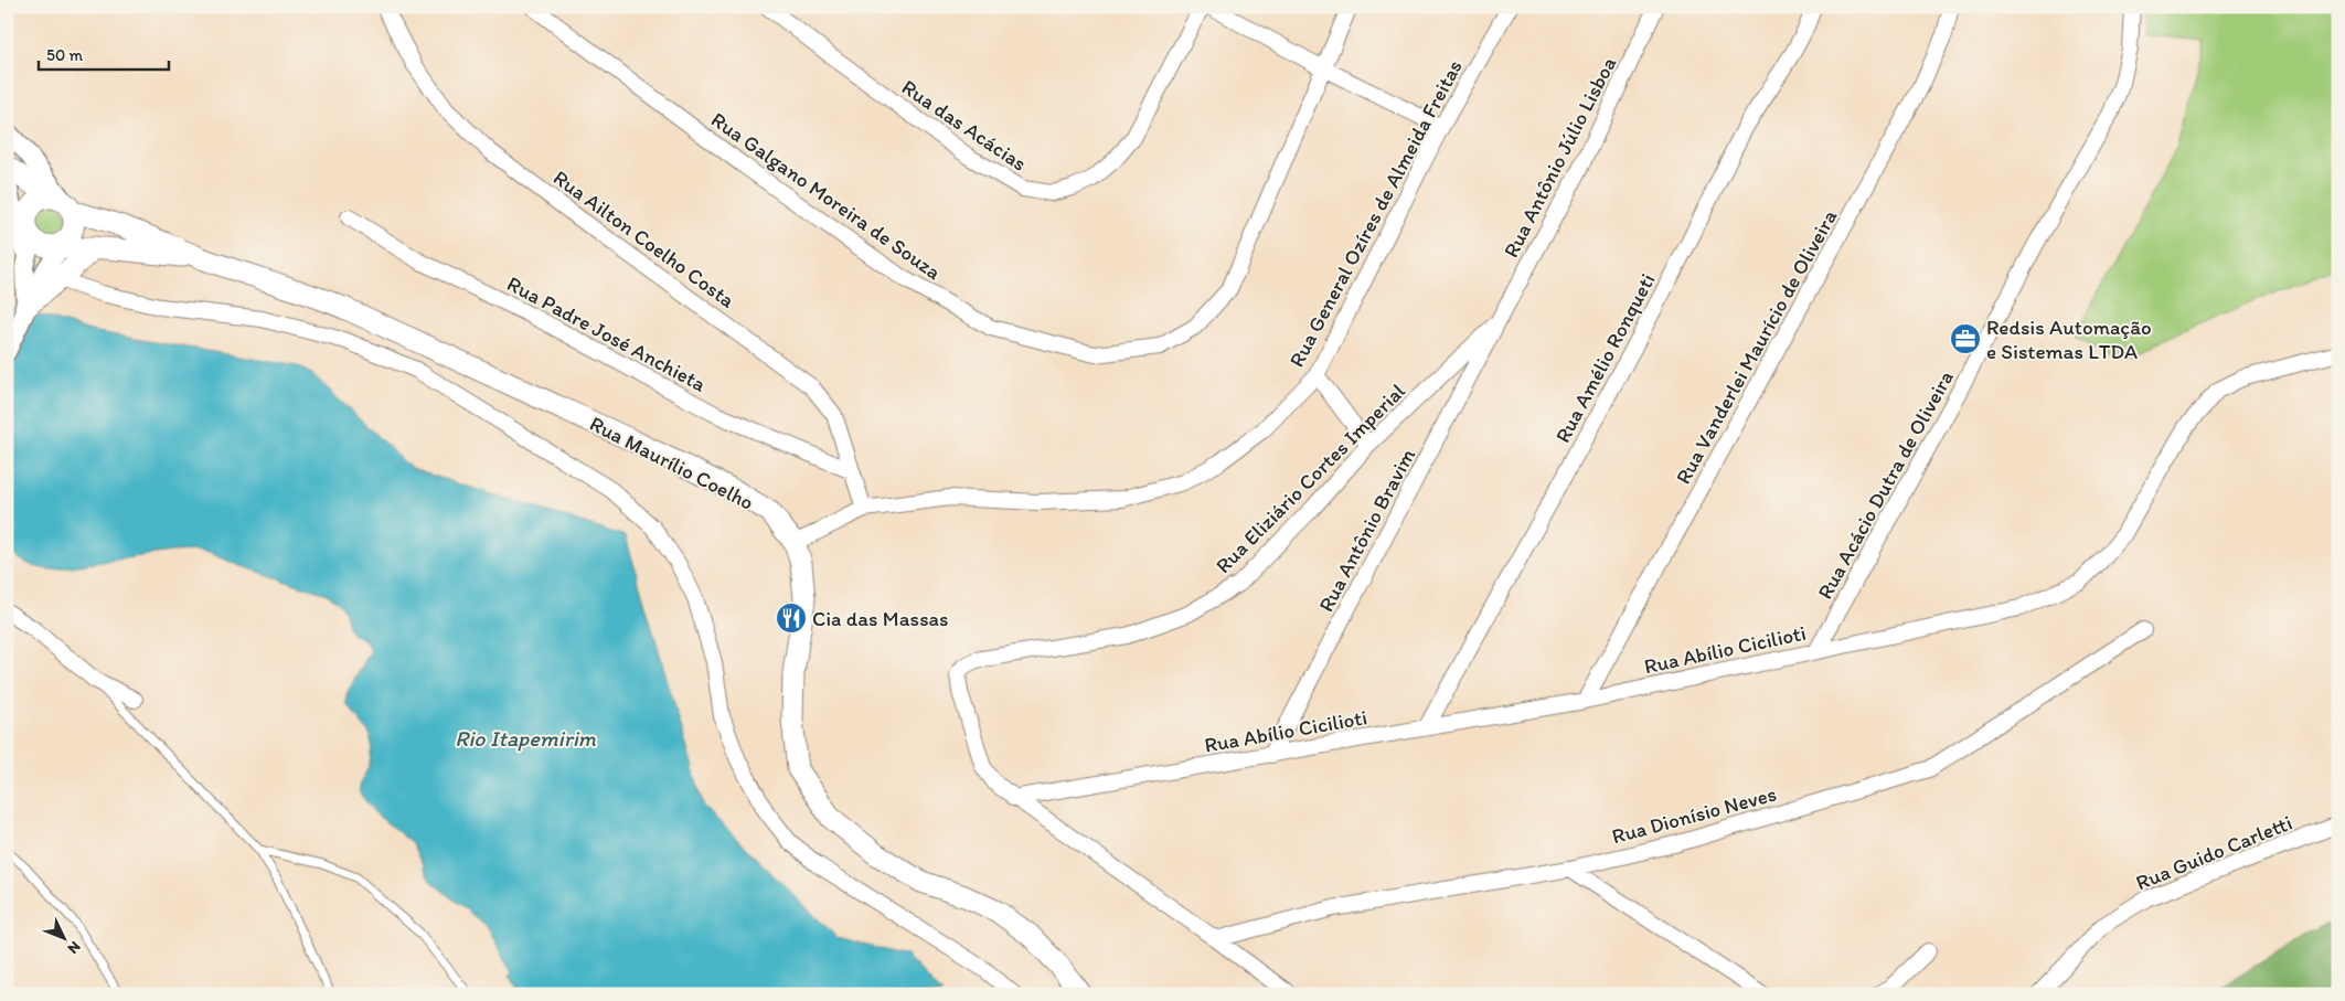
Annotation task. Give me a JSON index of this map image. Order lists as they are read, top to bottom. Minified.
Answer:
{"streets":{"main road":["Rua Maurílio Coelho"],"street":["Rua das Acácias","Rua Antônio Júlio Lisboa","Rua Galgano Moreira de Souza","Rua General Ozíres de Almeida Freitas","Rua Ailton Coelho Costa","Rua Padre José Anchieta","Rua Vanderlei Maurício de Oliveira","Rua Amélio Ronqueti","Rua Eliziário Cortes Imperial","Rua Acácio Dutra de Oliveira","Rua Antônio Bravim","Rua Abílio Cicilioti","Rua Dionísio Neves","Rua Guido Carletti"]},"crossings":[["Rua Antônio Júlio Lisboa","Rua Eliziário Cortes Imperial"],["Rua Antônio Júlio Lisboa","Rua Antônio Bravim"],["Rua General Ozíres de Almeida Freitas","Rua Ailton Coelho Costa"],["Rua General Ozíres de Almeida Freitas","Rua Maurílio Coelho"],["Rua Ailton Coelho Costa","Rua Padre José Anchieta"],["Rua Vanderlei Maurício de Oliveira","Rua Abílio Cicilioti"],["Rua Amélio Ronqueti","Rua Abílio Cicilioti"],["Rua Eliziário Cortes Imperial","Rua Antônio Bravim"],["Rua Eliziário Cortes Imperial","Rua Abílio Cicilioti"],["Rua Eliziário Cortes Imperial","Rua Dionísio Neves"],["Rua Acácio Dutra de Oliveira","Rua Abílio Cicilioti"],["Rua Antônio Bravim","Rua Abílio Cicilioti"]],"water":["Rio Itapemirim"],"places":{"office":["Redsis Automação e Sistemas LTDA"],"restaurant":["Cia das Massas"]},"scale_bar":"50 m","north":"bottom right"}
